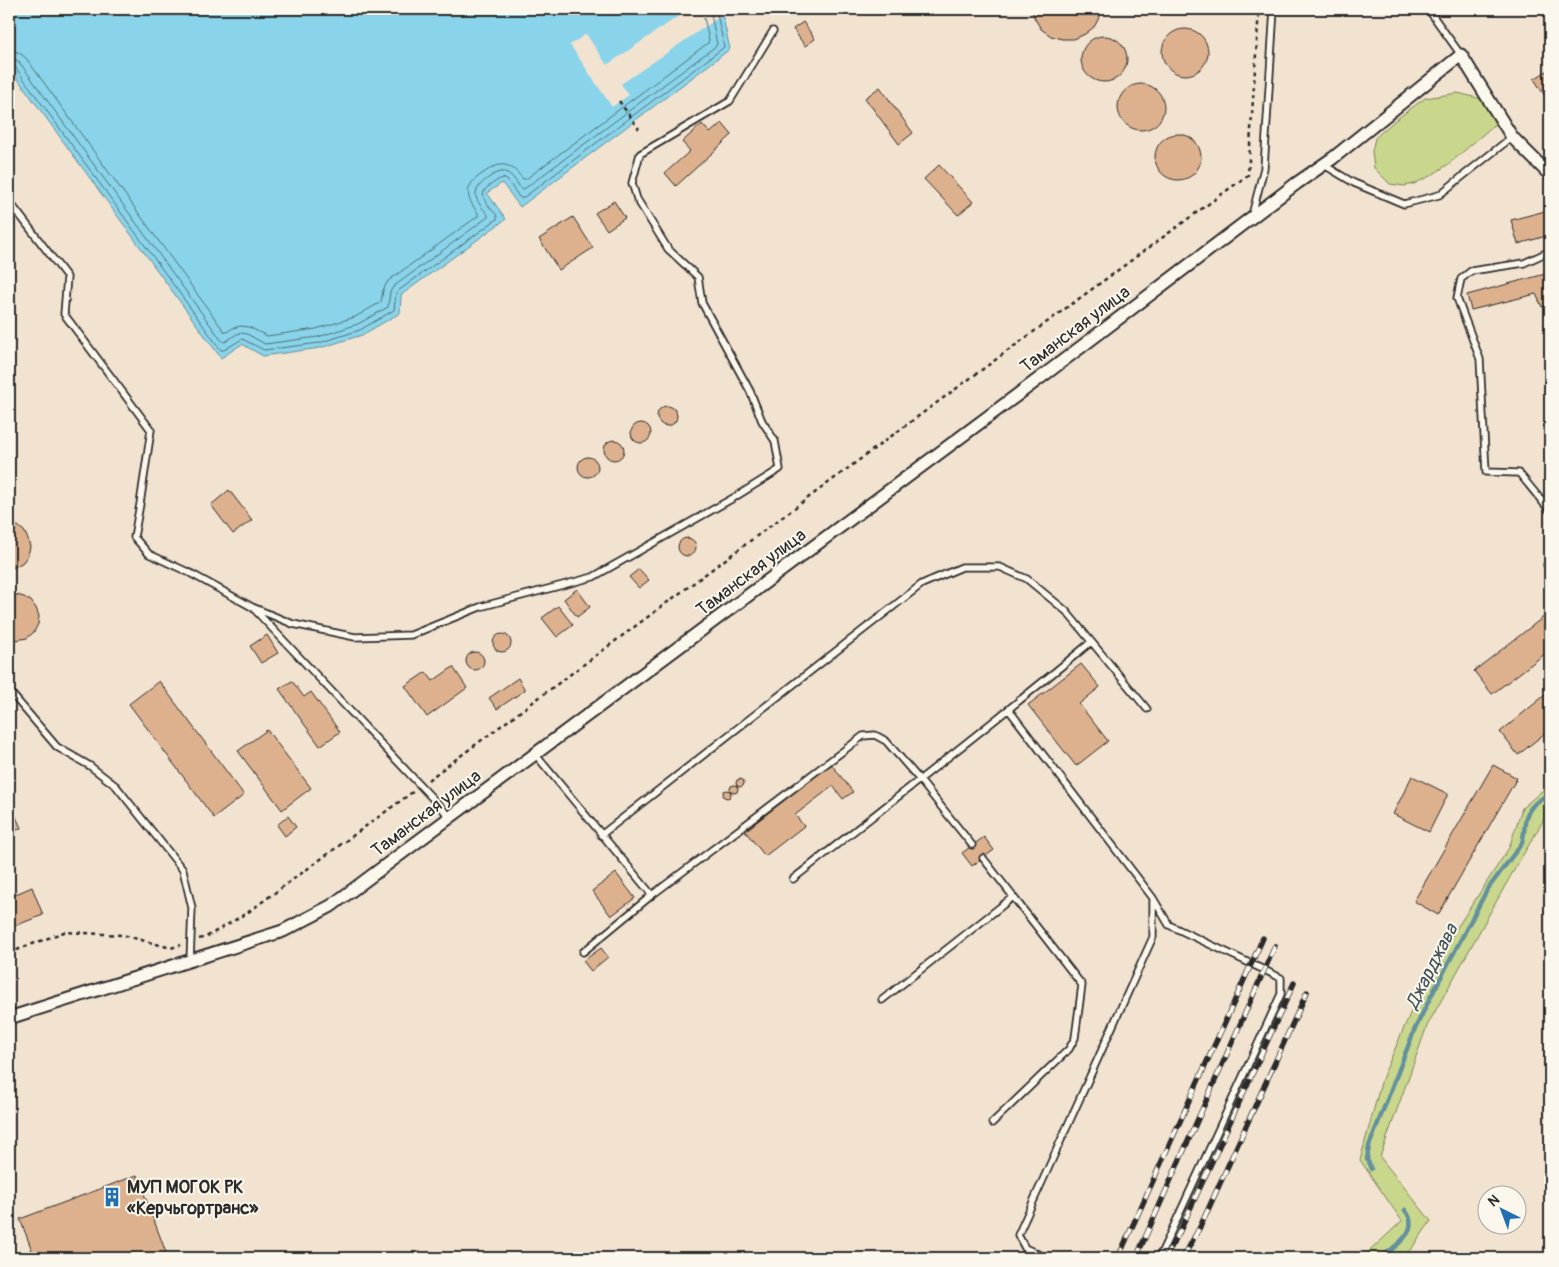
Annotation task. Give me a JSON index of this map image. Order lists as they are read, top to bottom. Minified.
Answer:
{"streets":{"street":["Таманская улица"]},"water":["Джарджава"],"places":{"building":["МУП МОГОК РК «Керчьгортранс»"]},"north":"top left"}
